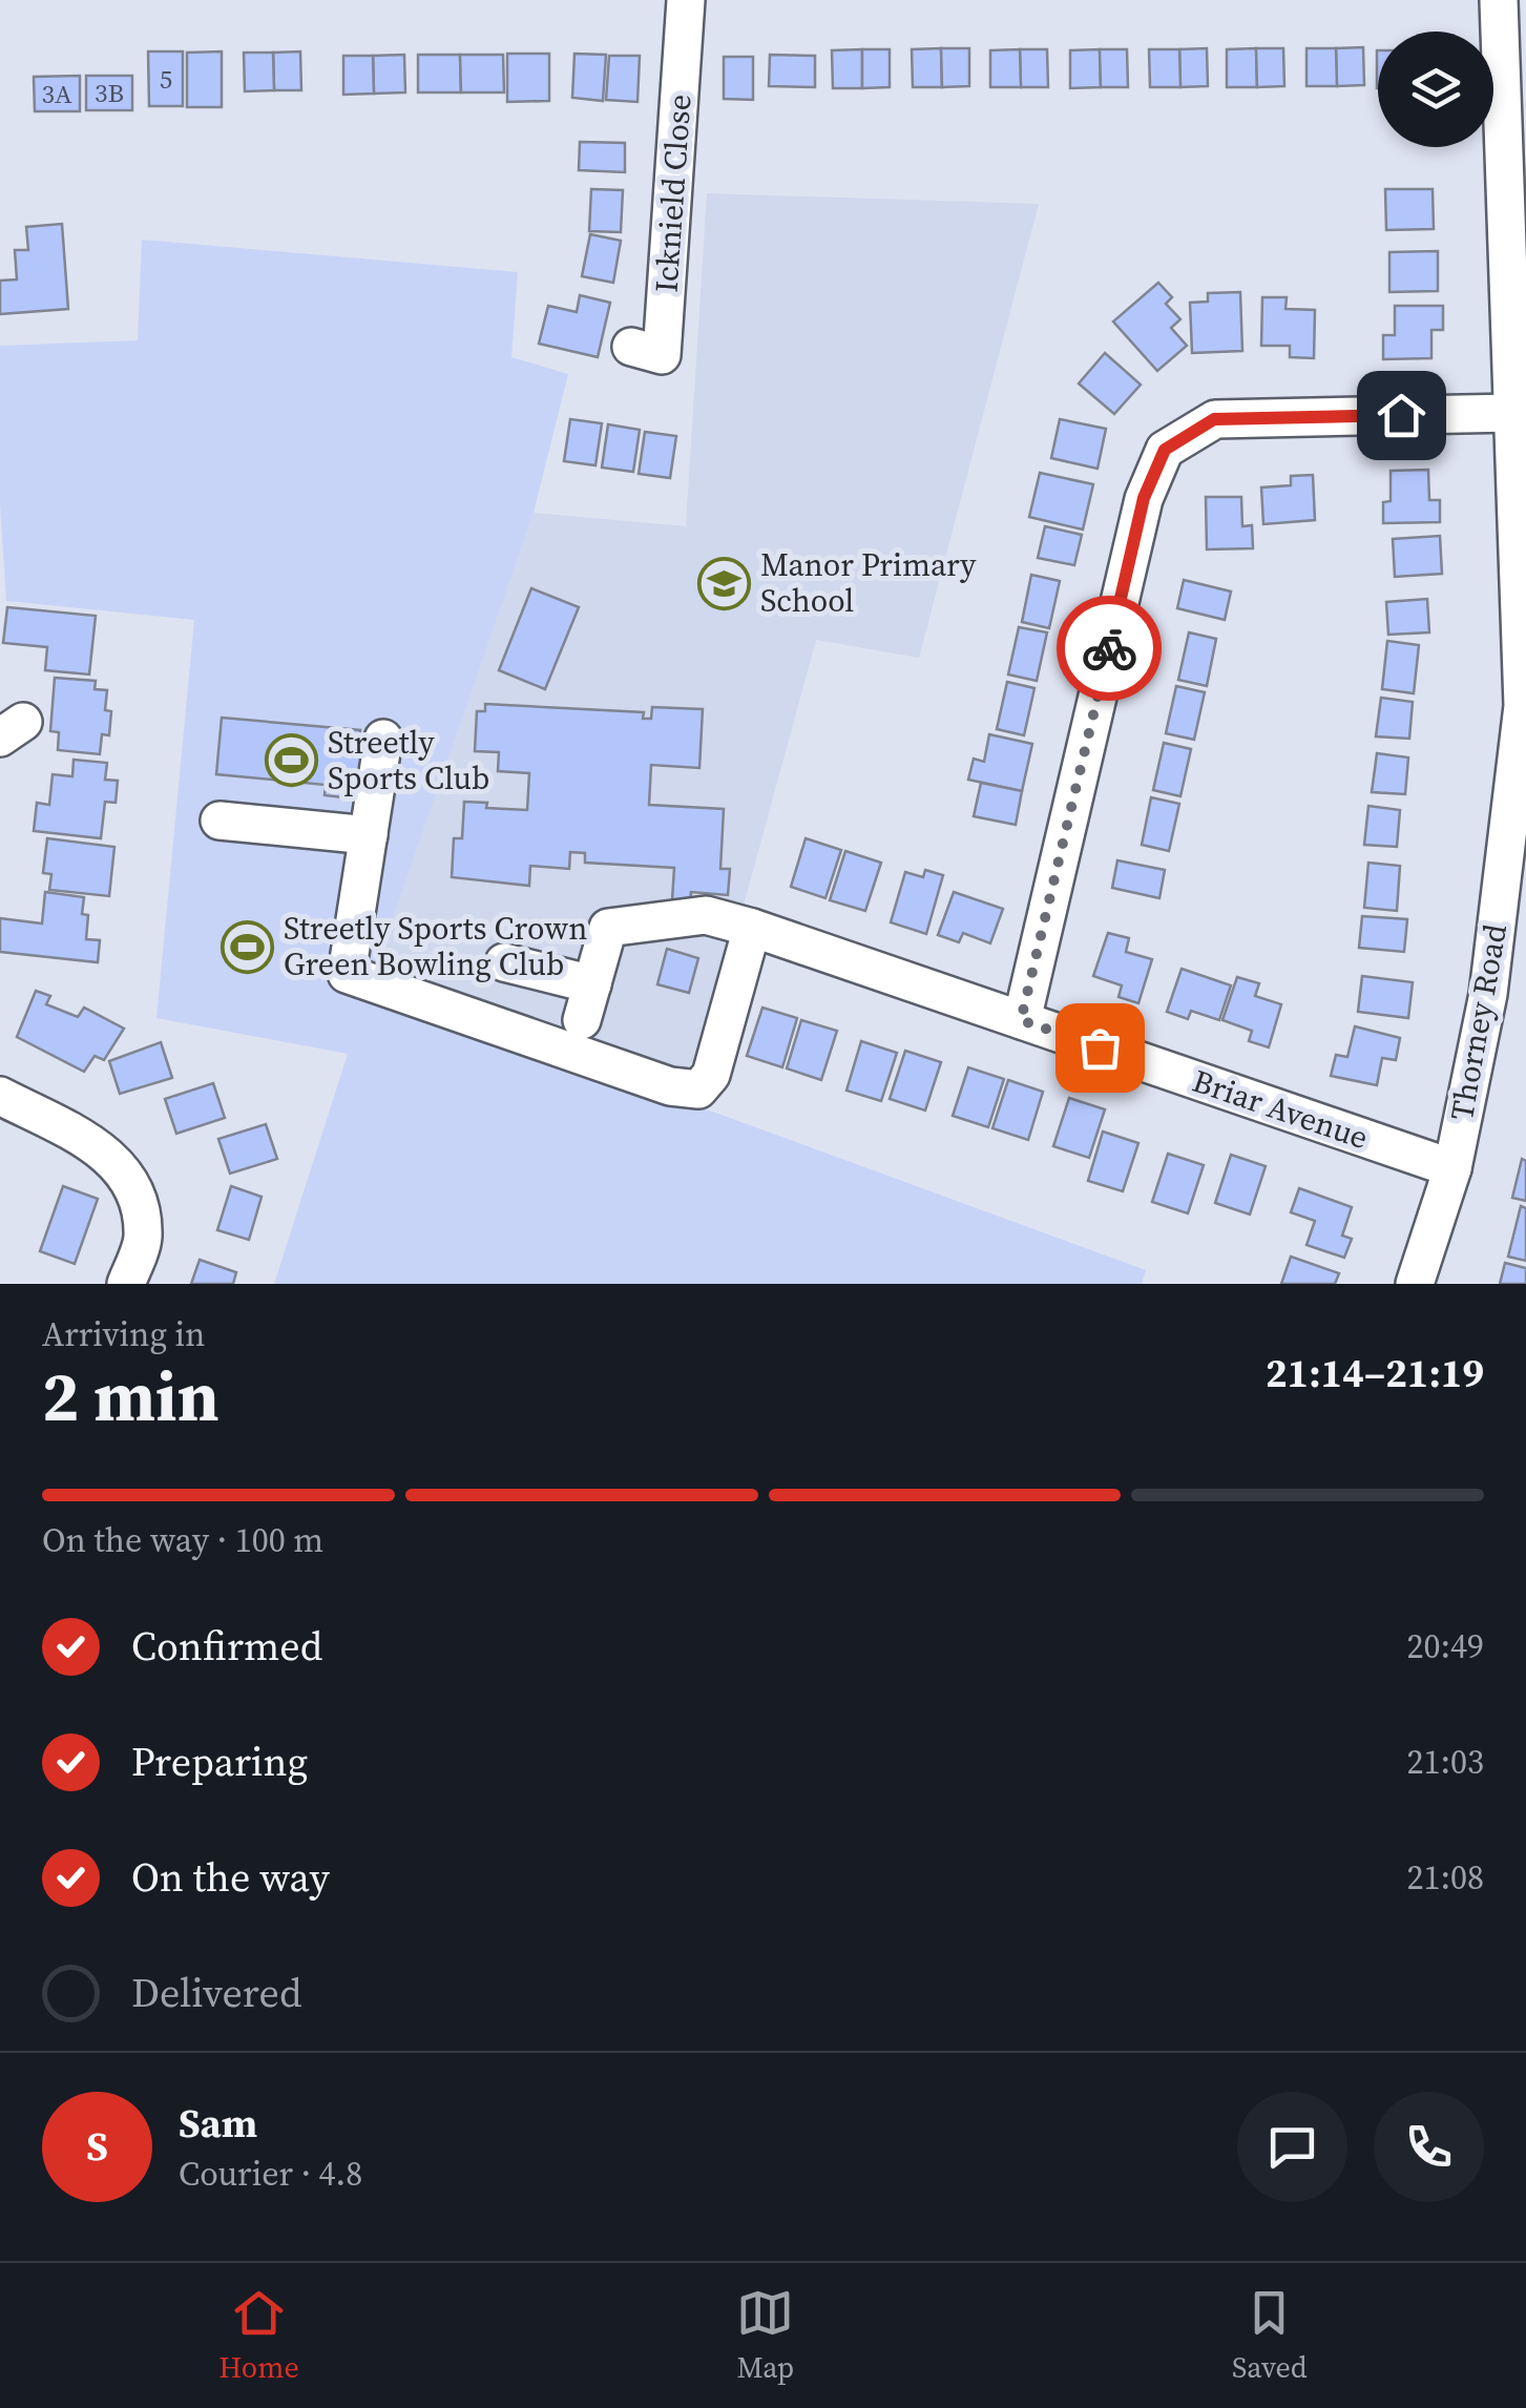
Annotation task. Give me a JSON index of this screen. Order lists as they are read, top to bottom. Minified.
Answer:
{"streets":{"street":["Icknield Close","Thorney Road","Briar Avenue"]},"crossings":[["Thorney Road","Briar Avenue"]],"places":{"school or university":["Manor Primary School"],"sports":["Streetly Sports Club","Streetly Sports Crown Green Bowling Club"]},"house_numbers":["5","3B","3A"],"page":{"heading":["2 min","Arriving in","21:14–21:19"],"panel":["Sam","Courier · 4.8"],"bar":"On the way · 100 m","list":[["Confirmed","20:49"],["Preparing","21:03"],["On the way","21:08"],"Delivered"],"round":"S","tabs":["Home","Map","Saved"]}}
